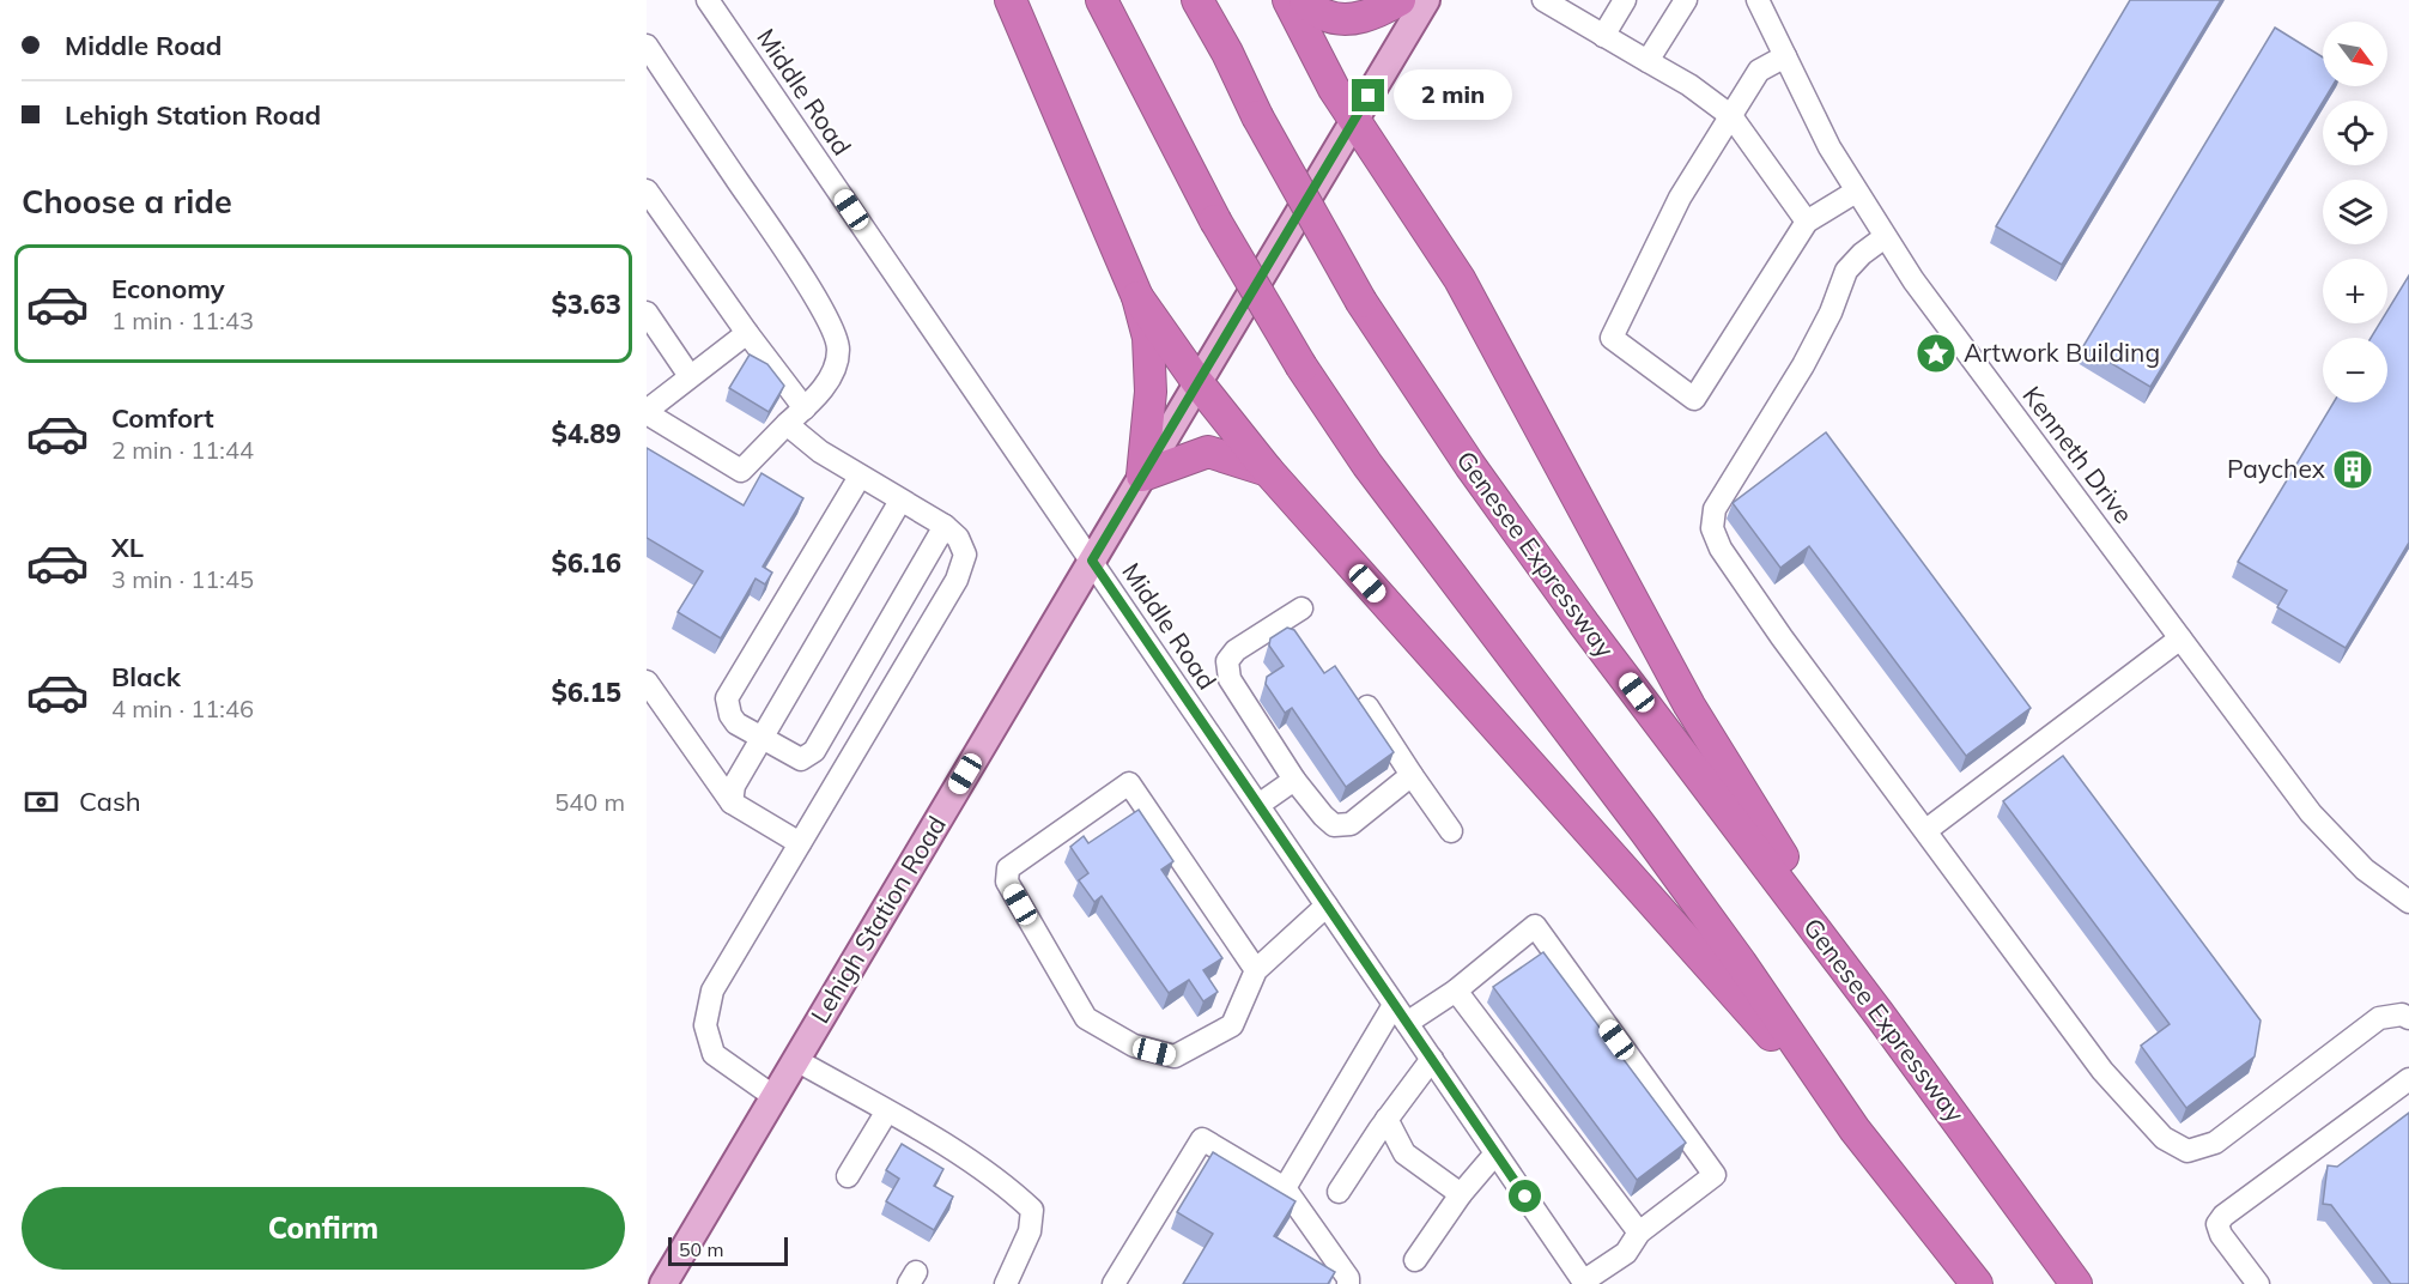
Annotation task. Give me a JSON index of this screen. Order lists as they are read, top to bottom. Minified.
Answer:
{"streets":{"highway":["Genesee Expressway"],"main road":["Lehigh Station Road"],"street":["Middle Road","Kenneth Drive"]},"crossings":[["Middle Road","Lehigh Station Road"]],"places":{"place":["Artwork Building"],"building":["Paychex"]},"scale_bar":"50 m","north":"bottom right","page":{"banner":["Middle Road","Lehigh Station Road"],"map_buttons":["+","−"],"bubble":"2 min","heading":"Choose a ride","list":[{"name":"Economy","note":"1 min · 11:43","value":"$3.63"},{"name":"Comfort","note":"2 min · 11:44","value":"$4.89"},{"name":"XL","note":"3 min · 11:45","value":"$6.16"},{"name":"Black","note":"4 min · 11:46","value":"$6.15"}],"pay":["Cash","540 m"],"buttons":"Confirm","scale":"50 m"}}
